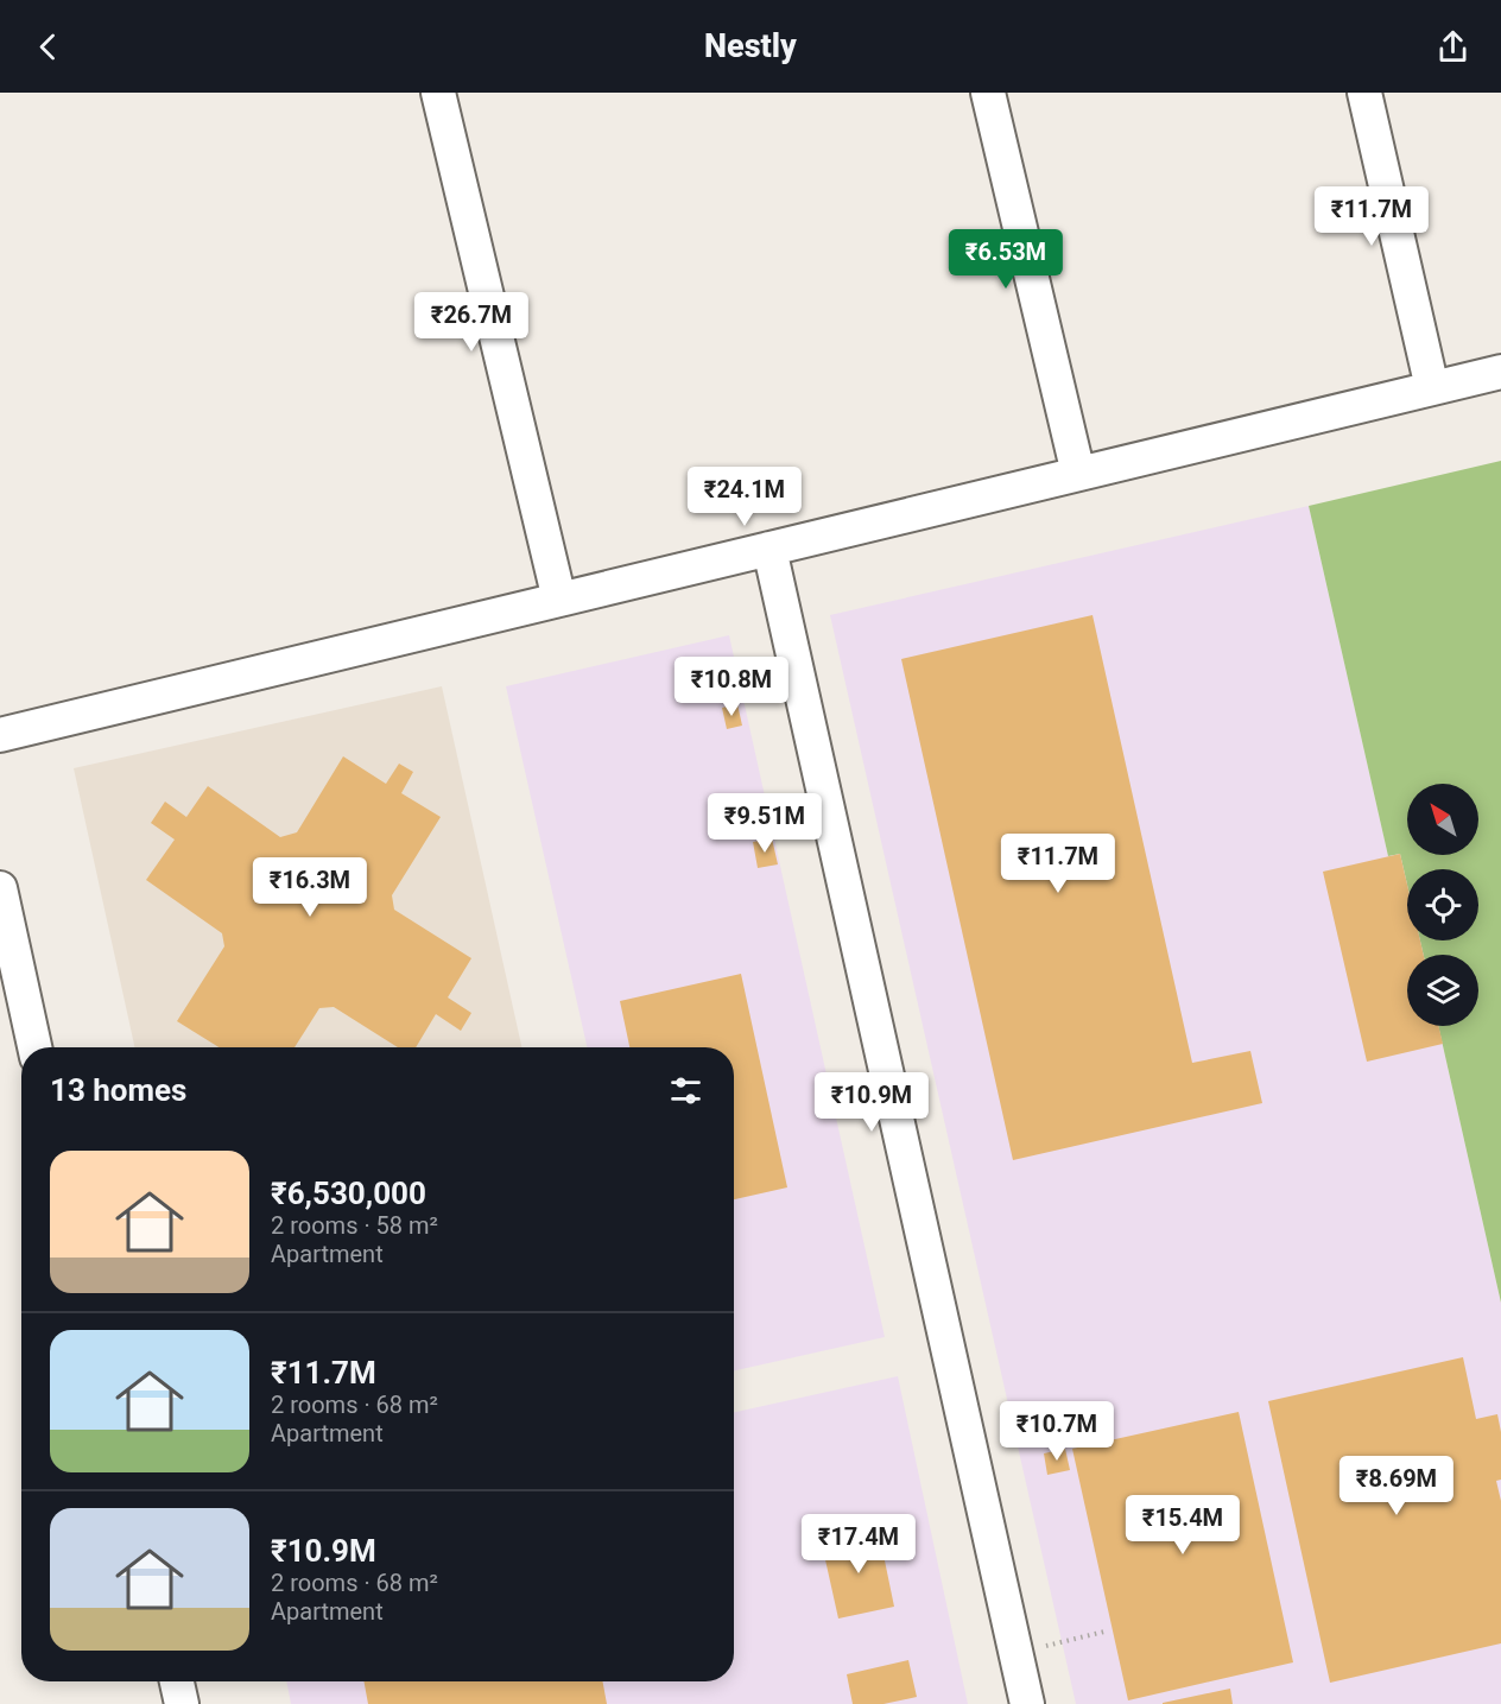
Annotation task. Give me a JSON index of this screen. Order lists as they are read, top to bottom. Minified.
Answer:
{"north":"top left","page":{"header":"Nestly","price":["₹11.7M","₹6.53M","₹26.7M","₹24.1M","₹10.8M","₹9.51M","₹11.7M","₹16.3M","₹10.9M","₹10.7M","₹8.69M","₹15.4M","₹17.4M"],"heading":"13 homes","list":[{"name":"₹6,530,000","note":"2 rooms · 58 m² · Apartment"},{"name":"₹11.7M","note":"2 rooms · 68 m² · Apartment"},{"name":"₹10.9M","note":"2 rooms · 68 m² · Apartment"}]}}
